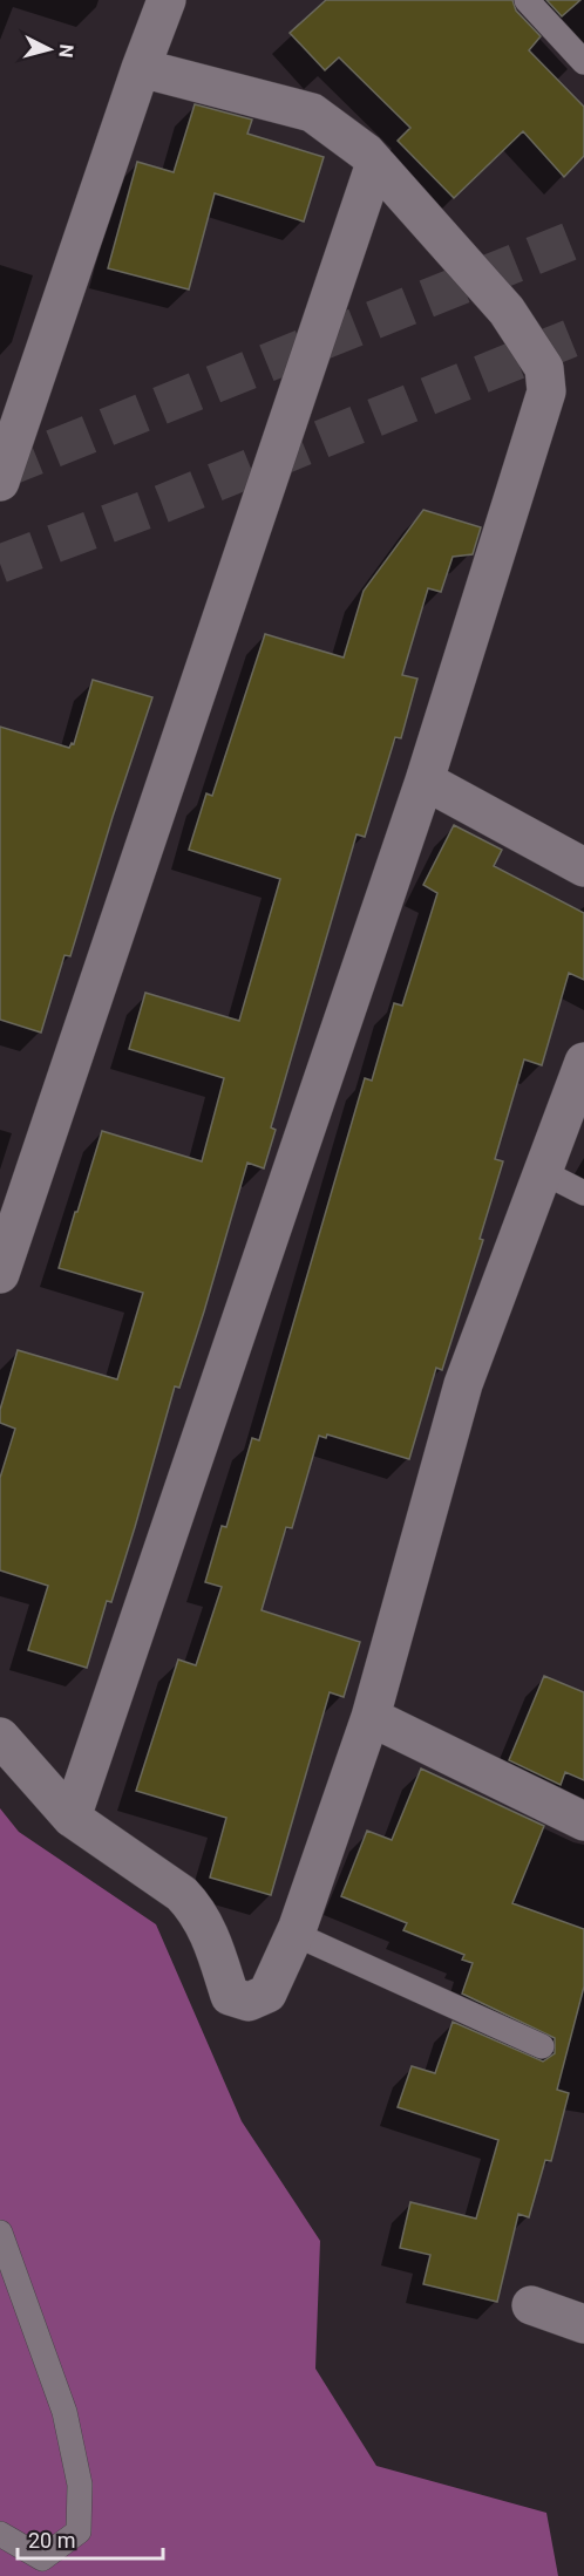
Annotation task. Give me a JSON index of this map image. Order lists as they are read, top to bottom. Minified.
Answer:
{"scale_bar":"20 m","north":"right"}
